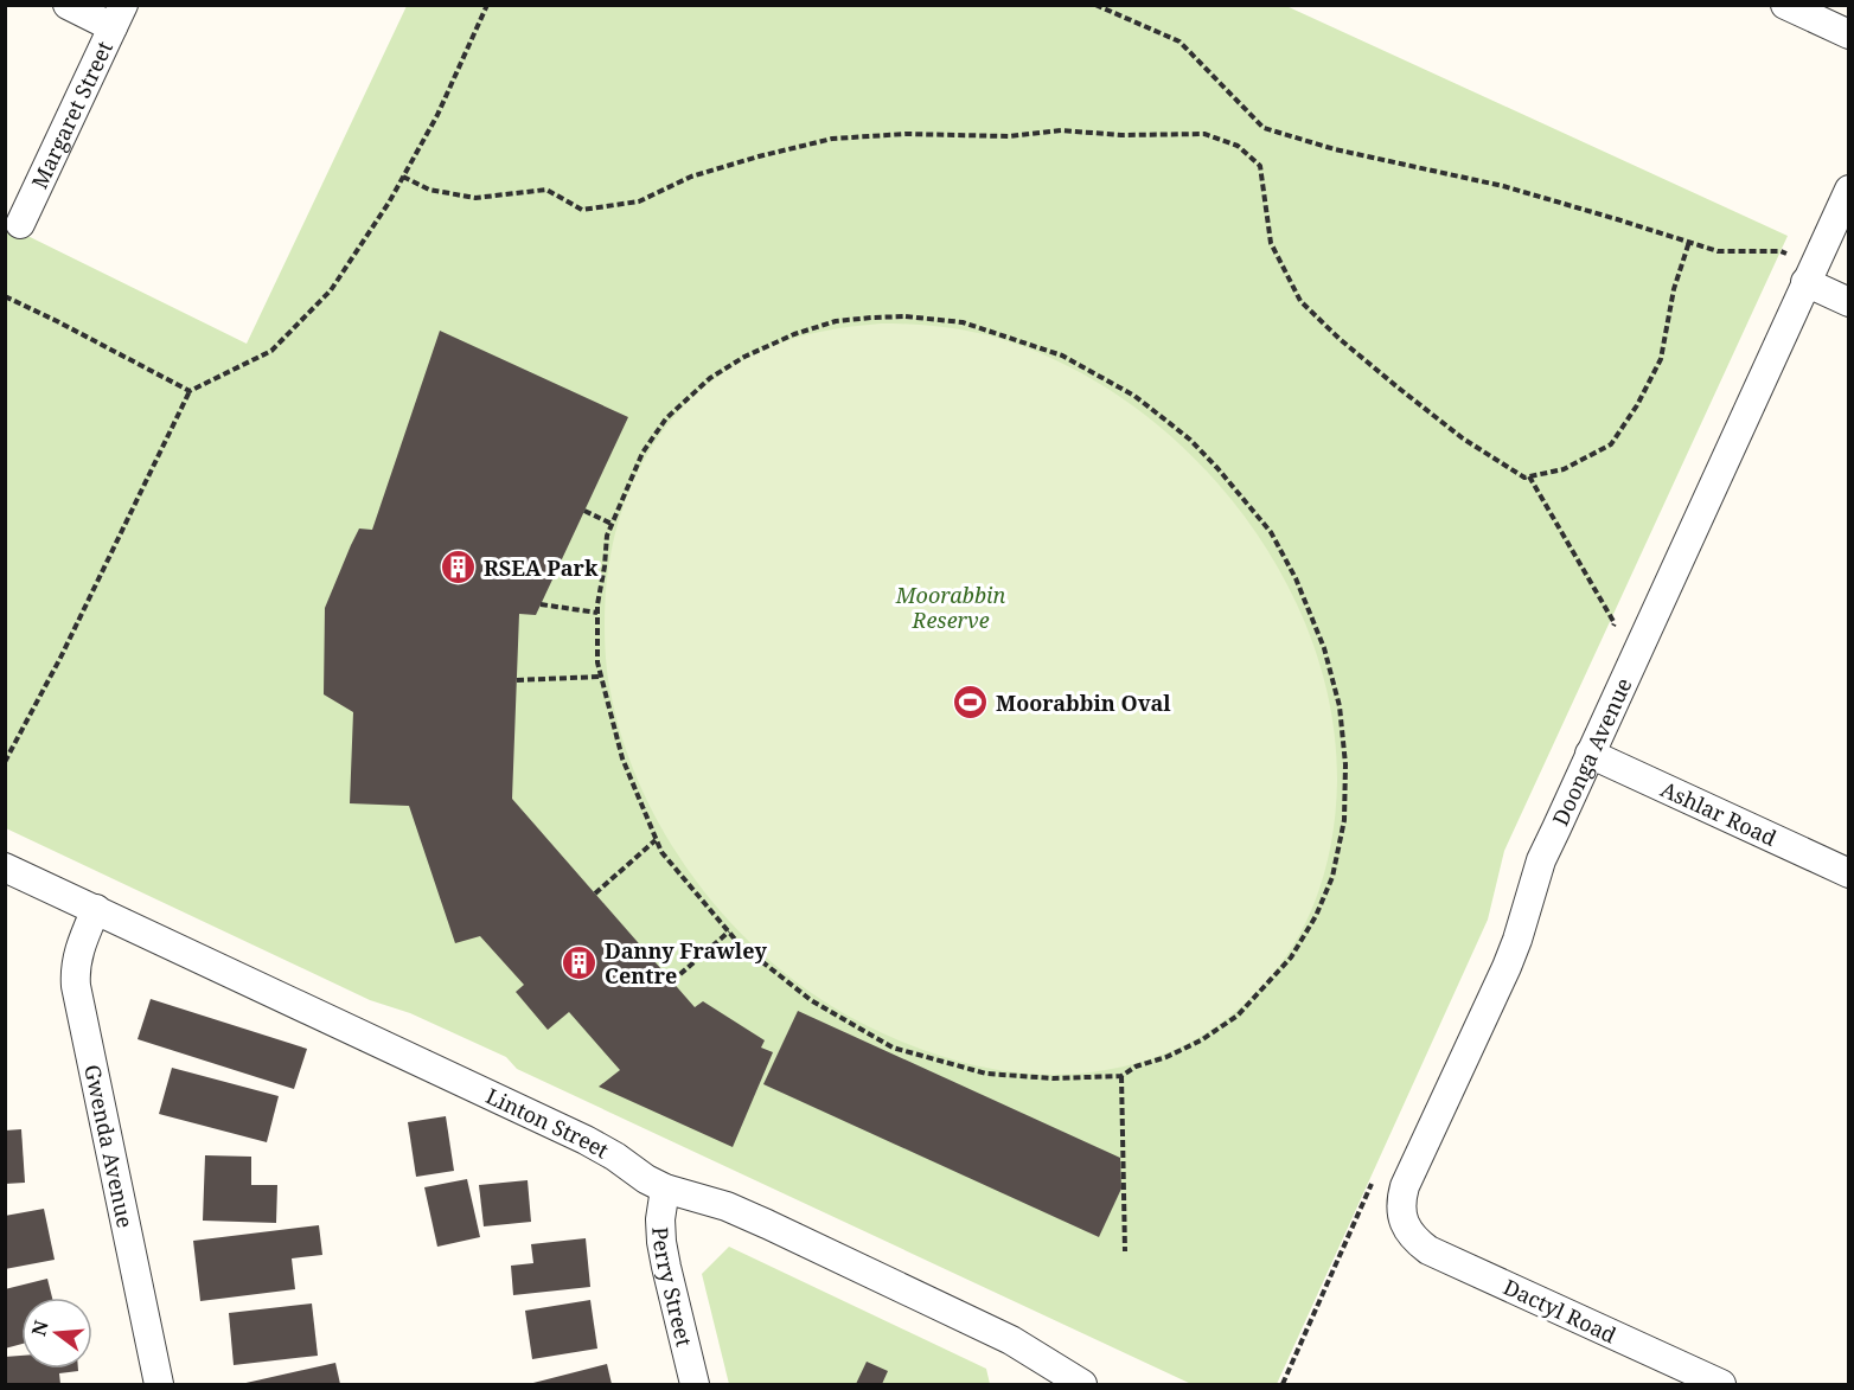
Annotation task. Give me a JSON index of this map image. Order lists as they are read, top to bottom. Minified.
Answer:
{"streets":{"street":["Margaret Street","Doonga Avenue","Ashlar Road","Linton Street","Gwenda Avenue","Perry Street","Dactyl Road"]},"crossings":[["Doonga Avenue","Ashlar Road"],["Doonga Avenue","Dactyl Road"],["Linton Street","Gwenda Avenue"],["Linton Street","Perry Street"]],"parks":["Moorabbin Reserve"],"places":{"building":["RSEA Park","Danny Frawley Centre"],"sports":["Moorabbin Oval"]},"north":"left"}
